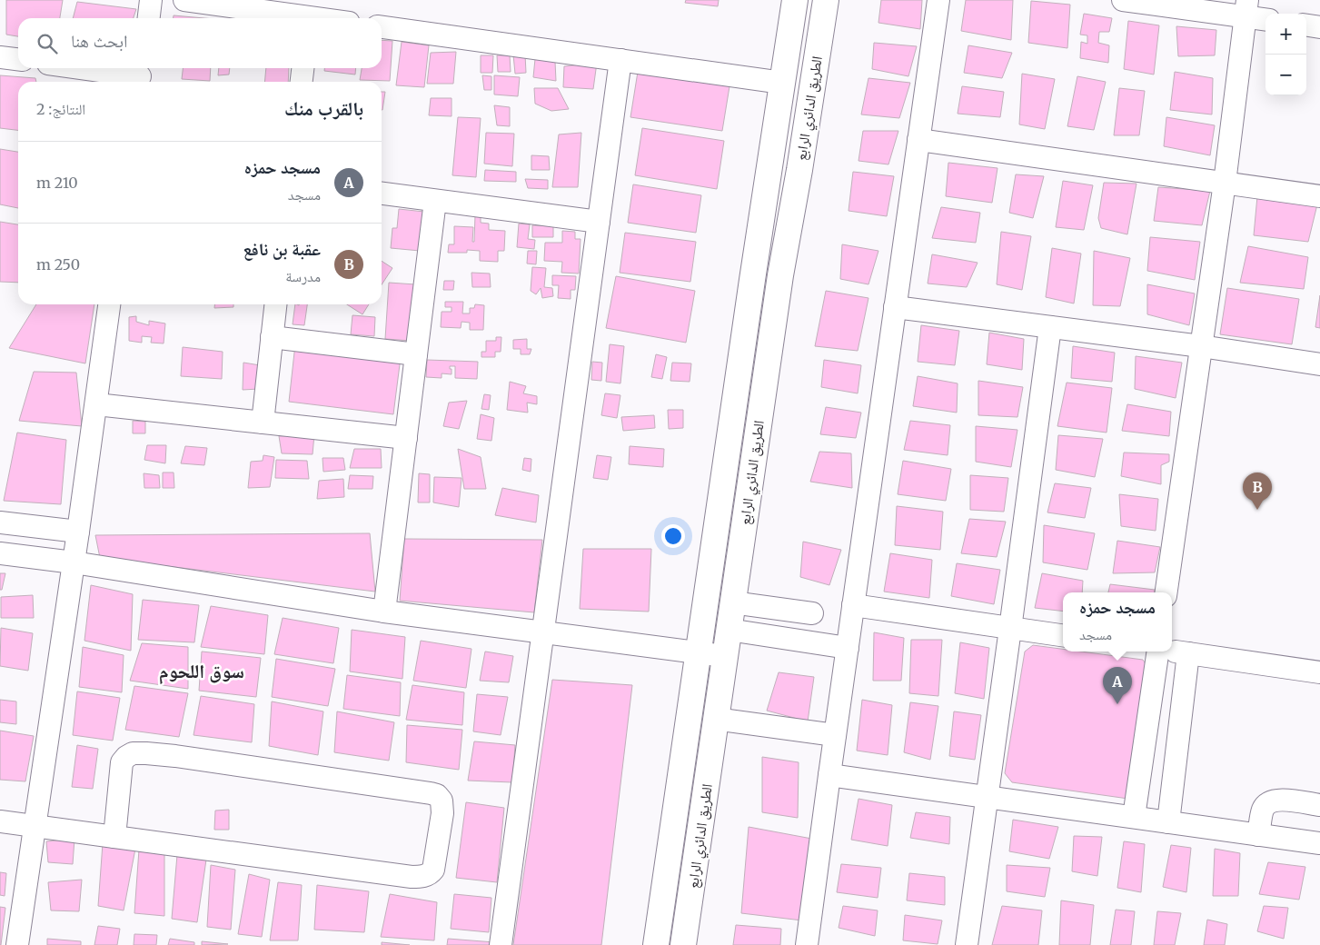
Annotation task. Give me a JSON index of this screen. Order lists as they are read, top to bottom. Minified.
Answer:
{"streets":{"main road":["الطريق الدائري الرابع"]},"districts":["سوق اللحوم"],"page":{"map_buttons":["+","−"],"search":"ابحث هنا","heading":["بالقرب منك","النتائج: 2"],"list":[{"mark":"A","name":"مسجد حمزه","note":"مسجد","value":"210 m"},{"mark":"B","name":"عقبة بن نافع","note":"مدرسة","value":"250 m"}],"pins":["B","A"],"popup":["مسجد حمزه","مسجد"]}}
